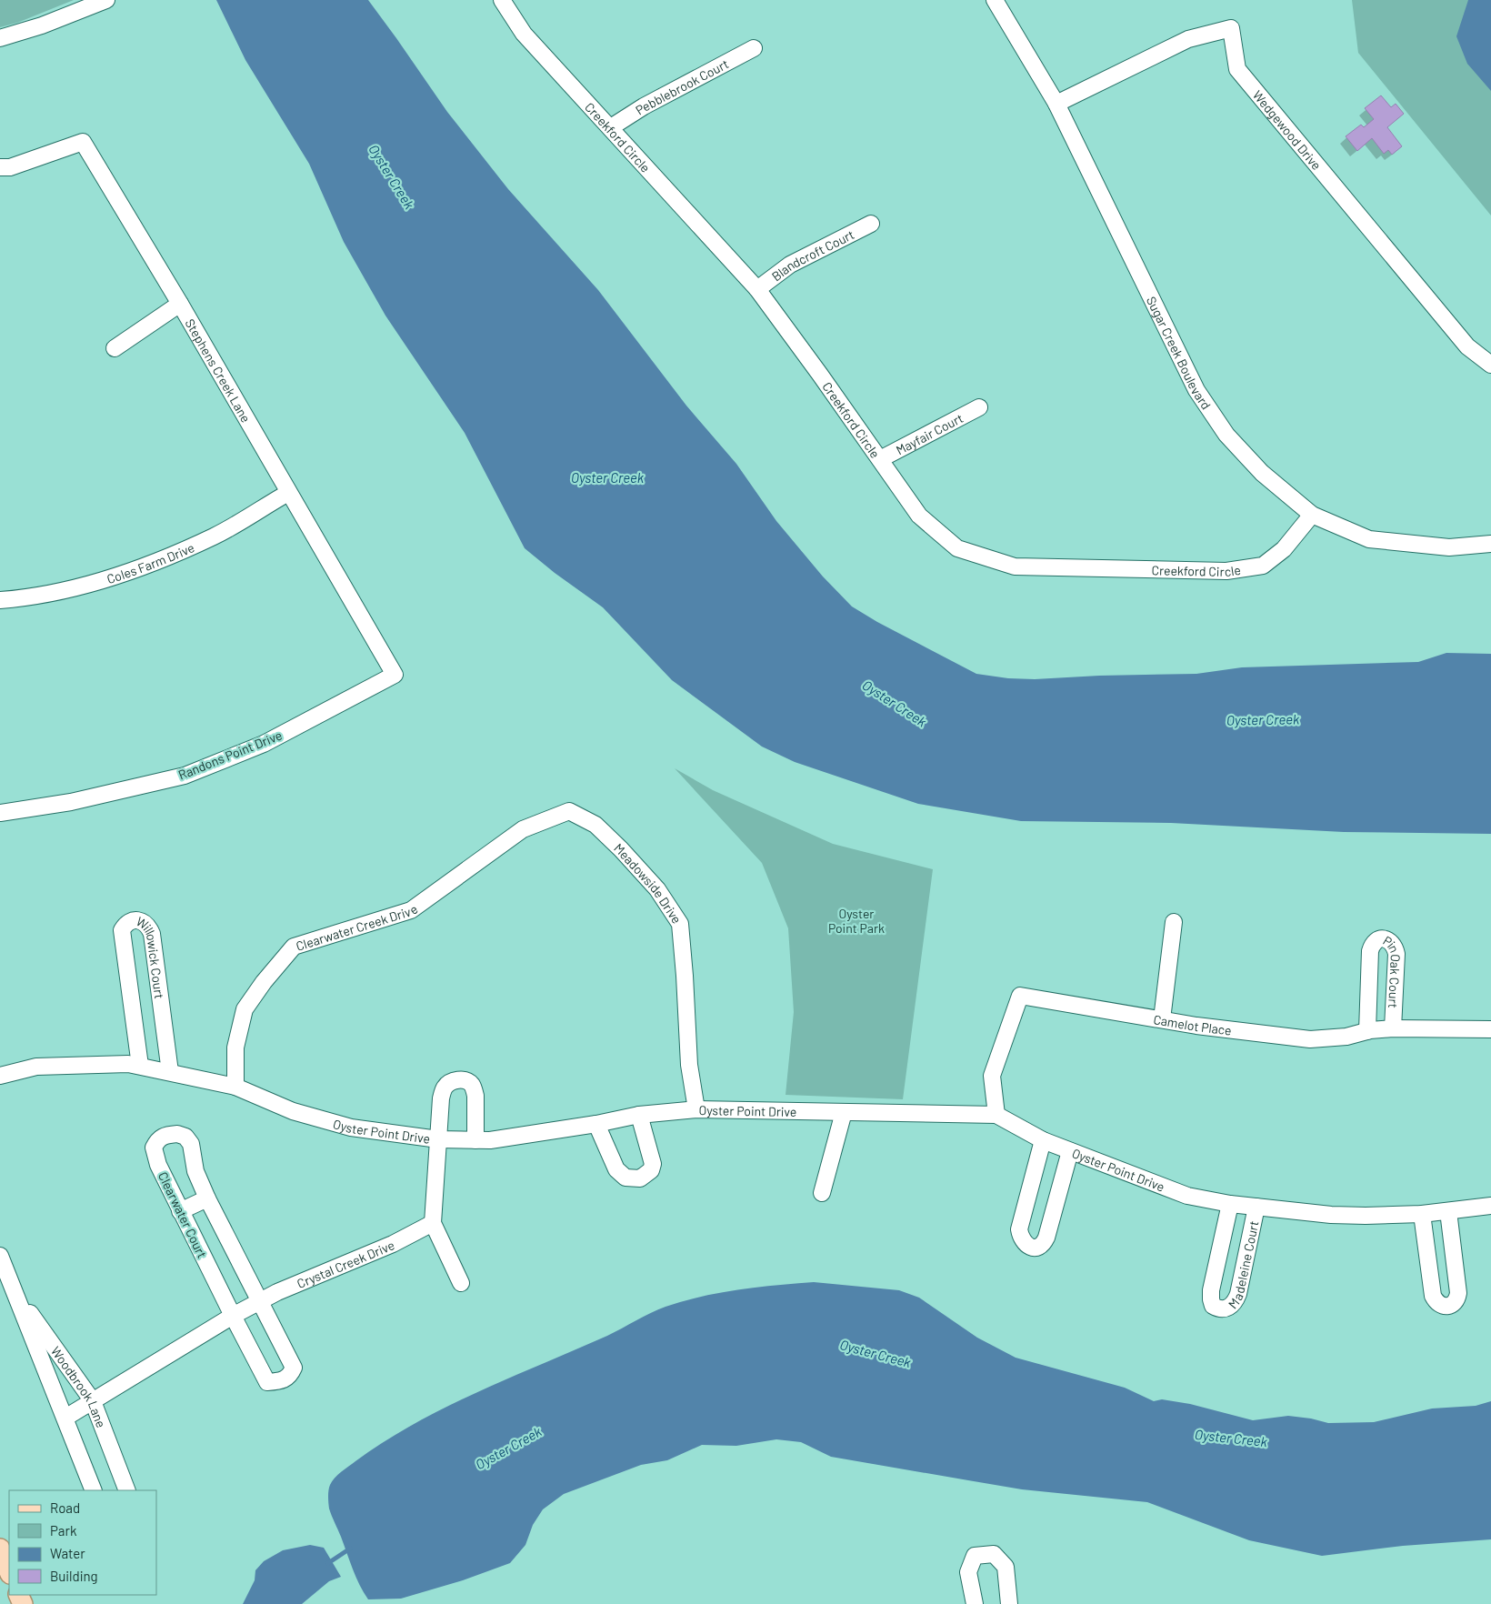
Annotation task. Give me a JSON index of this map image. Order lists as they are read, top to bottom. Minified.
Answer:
{"streets":{"street":["Pebblebrook Court","Wedgewood Drive","Creekford Circle","Blandcroft Court","Sugar Creek Boulevard","Stephens Creek Lane","Mayfair Court","Coles Farm Drive","Randons Point Drive","Meadowside Drive","Clearwater Creek Drive","Willowick Court","Pin Oak Court","Camelot Place","Oyster Point Drive","Clearwater Court","Madeleine Court","Crystal Creek Drive","Woodbrook Lane"]},"crossings":[["Pebblebrook Court","Creekford Circle"],["Wedgewood Drive","Sugar Creek Boulevard"],["Creekford Circle","Blandcroft Court"],["Creekford Circle","Sugar Creek Boulevard"],["Creekford Circle","Mayfair Court"],["Stephens Creek Lane","Coles Farm Drive"],["Stephens Creek Lane","Randons Point Drive"],["Meadowside Drive","Clearwater Creek Drive"],["Meadowside Drive","Oyster Point Drive"],["Clearwater Creek Drive","Oyster Point Drive"],["Willowick Court","Oyster Point Drive"],["Pin Oak Court","Camelot Place"],["Camelot Place","Oyster Point Drive"],["Oyster Point Drive","Madeleine Court"],["Clearwater Court","Crystal Creek Drive"],["Crystal Creek Drive","Woodbrook Lane"]],"water":["Oyster Creek"],"parks":["Oyster Point Park"],"legend":["Road","Park","Water","Building"]}
